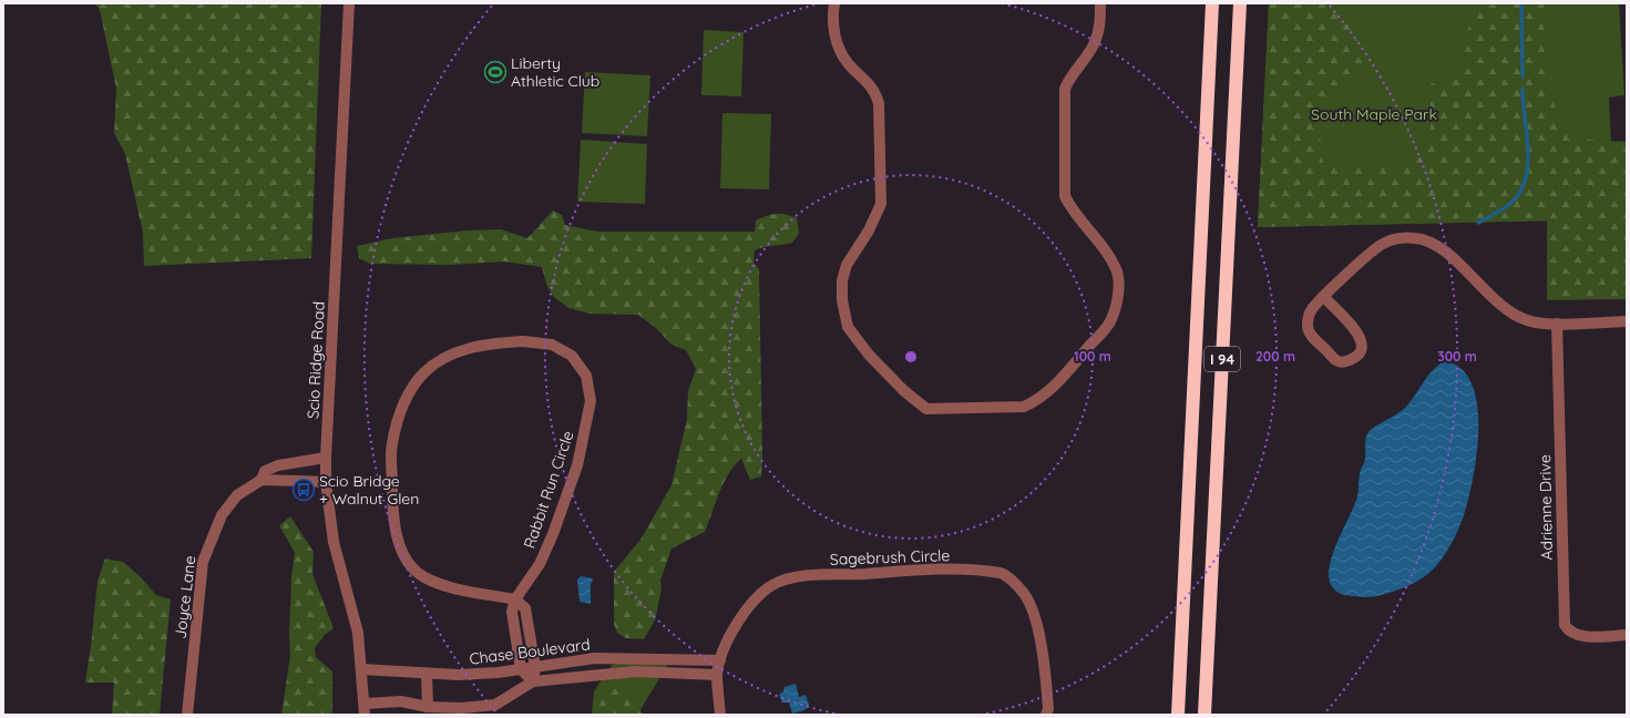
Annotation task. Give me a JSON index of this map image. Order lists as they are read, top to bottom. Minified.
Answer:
{"streets":{"highway":["I 94"],"street":["Scio Ridge Road","Rabbit Run Circle","Adrienne Drive","Sagebrush Circle","Joyce Lane","Chase Boulevard"]},"crossings":[["Scio Ridge Road","Joyce Lane"],["Scio Ridge Road","Chase Boulevard"],["Rabbit Run Circle","Chase Boulevard"],["Sagebrush Circle","Chase Boulevard"]],"parks":["South Maple Park"],"places":{"sports":["Liberty Athletic Club"],"bus stop":["Scio Bridge + Walnut Glen"]},"rings":["100 m","200 m","300 m"]}
